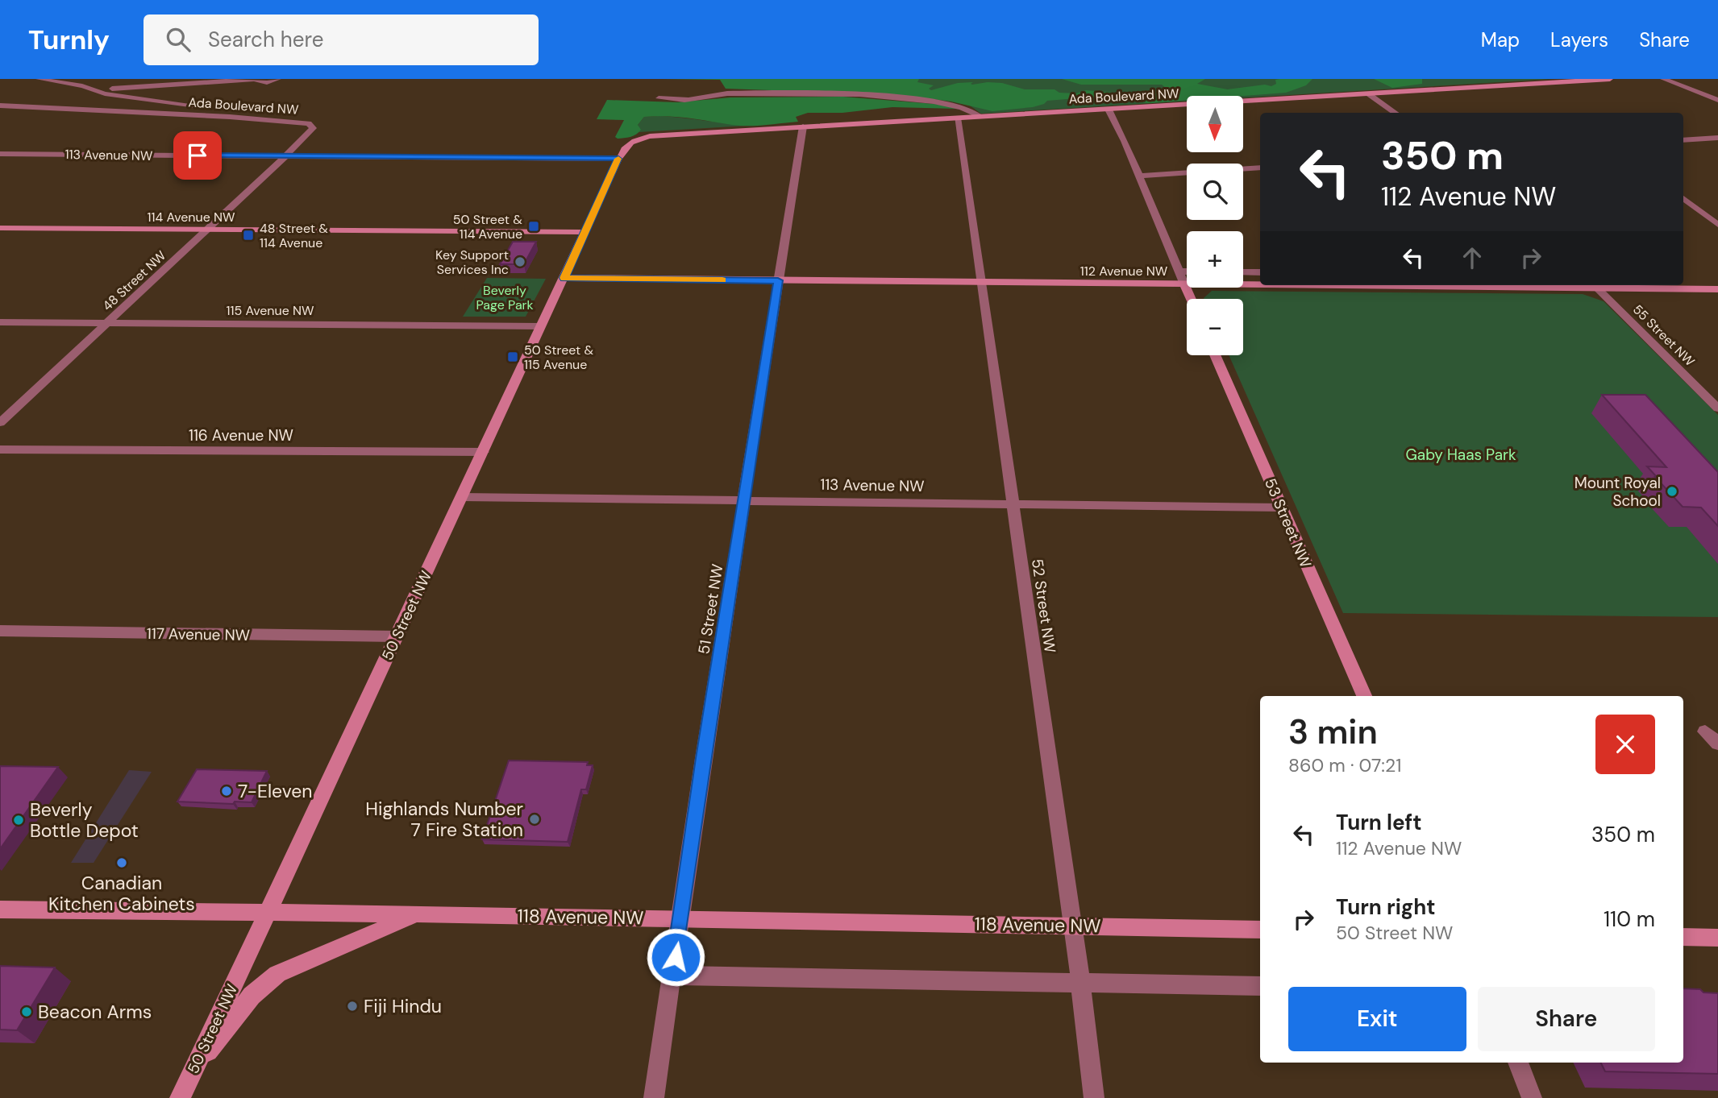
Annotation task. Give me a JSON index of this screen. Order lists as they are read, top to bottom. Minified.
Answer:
{"streets":{"street":["Ada Boulevard NW","113 Avenue NW","114 Avenue NW","112 Avenue NW","48 Street NW","115 Avenue NW","55 Street NW","116 Avenue NW","53 Street NW","52 Street NW","51 Street NW","50 Street NW","117 Avenue NW","118 Avenue NW"]},"crossings":[["Ada Boulevard NW","113 Avenue NW"],["Ada Boulevard NW","48 Street NW"],["Ada Boulevard NW","52 Street NW"],["Ada Boulevard NW","51 Street NW"],["Ada Boulevard NW","50 Street NW"],["113 Avenue NW","48 Street NW"],["113 Avenue NW","53 Street NW"],["113 Avenue NW","52 Street NW"],["113 Avenue NW","51 Street NW"],["113 Avenue NW","50 Street NW"],["114 Avenue NW","48 Street NW"],["114 Avenue NW","50 Street NW"],["112 Avenue NW","55 Street NW"],["112 Avenue NW","52 Street NW"],["112 Avenue NW","51 Street NW"],["112 Avenue NW","50 Street NW"],["48 Street NW","115 Avenue NW"],["115 Avenue NW","50 Street NW"],["116 Avenue NW","50 Street NW"],["52 Street NW","118 Avenue NW"],["51 Street NW","118 Avenue NW"],["50 Street NW","117 Avenue NW"],["50 Street NW","118 Avenue NW"]],"parks":["Beverly Page Park","Gaby Haas Park"],"places":{"transit":["50 Street & 114 Avenue","48 Street & 114 Avenue","50 Street & 115 Avenue"],"other":["Key Support Services Inc","Mount Royal School","7-Eleven","Highlands Number 7 Fire Station","Beverly Bottle Depot","Canadian Kitchen Cabinets","Fiji Hindu","Beacon Arms"]},"north":"bottom","page":{"header":"Turnly","search":"Search here","nav":["Map","Layers","Share"],"map_buttons":["+","−"],"turn":["350 m","112 Avenue NW"],"heading":["3 min","860 m · 07:21"],"list":[{"name":"Turn left","note":"112 Avenue NW","value":"350 m"},{"name":"Turn right","note":"50 Street NW","value":"110 m"}],"buttons":["Exit","Share"]}}
